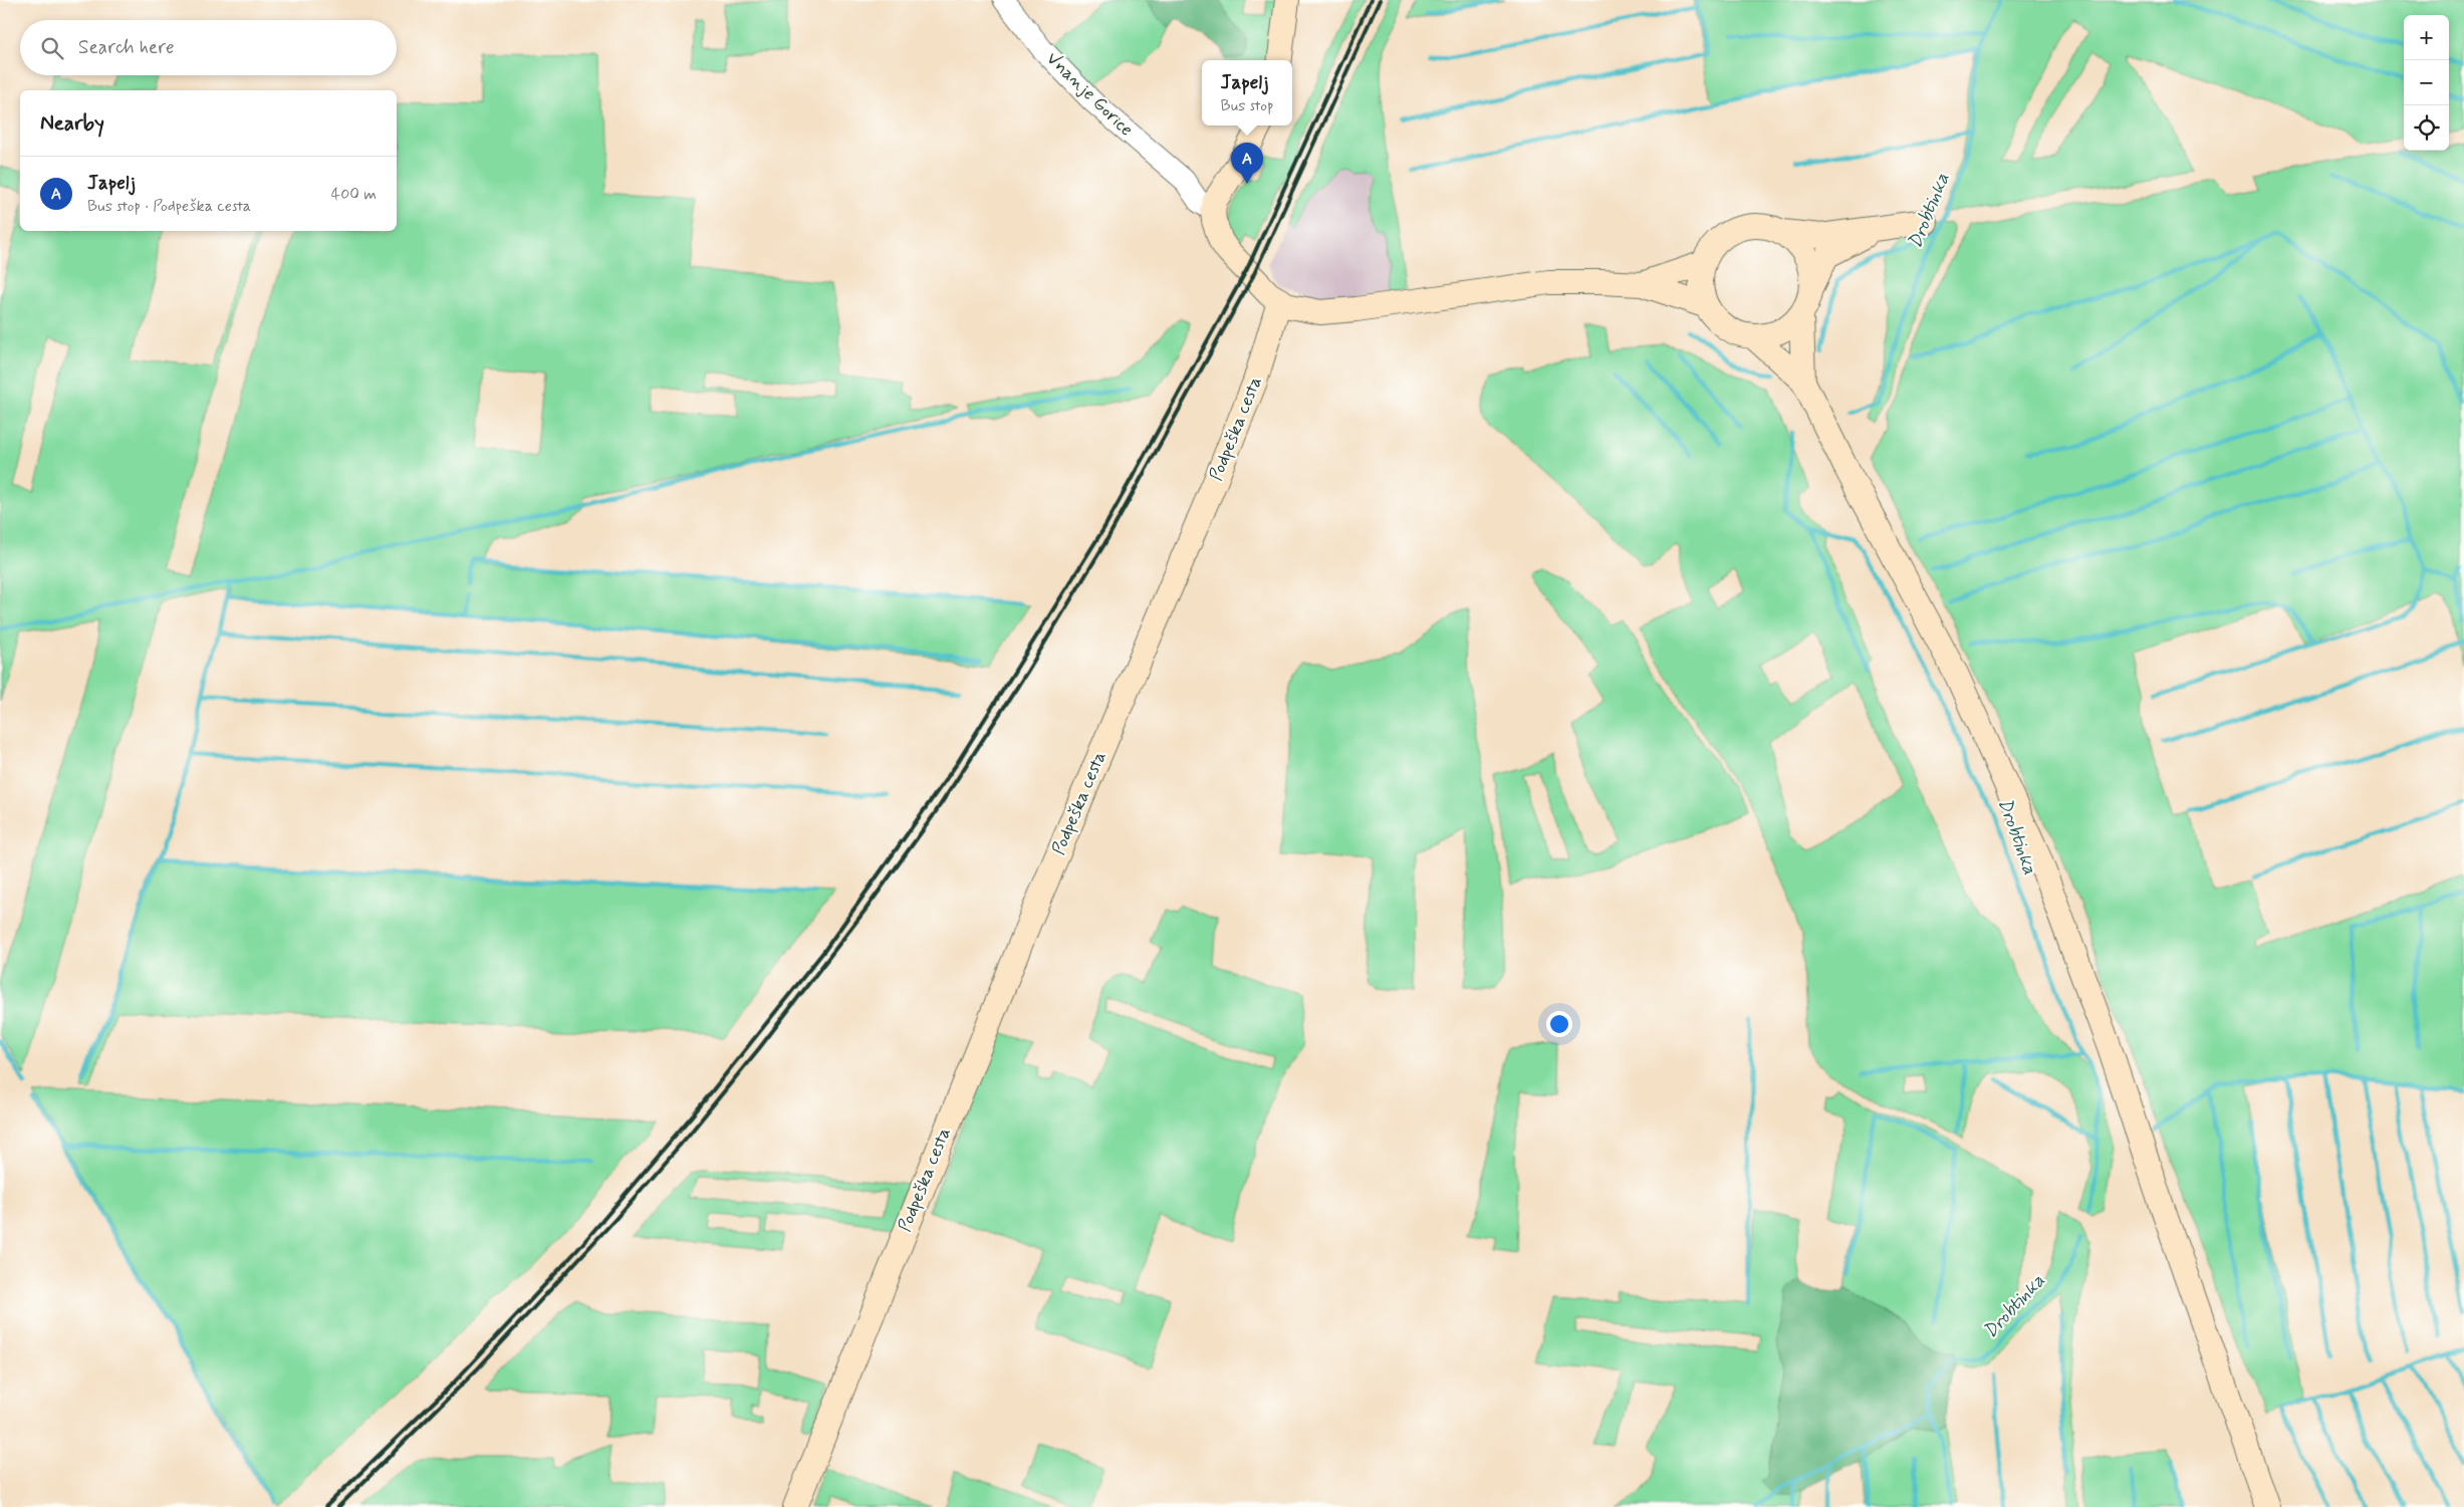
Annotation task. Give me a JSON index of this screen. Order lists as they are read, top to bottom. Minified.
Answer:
{"streets":{"main road":["Podpeška cesta"],"street":["Vnanje Gorice"]},"water":["Drobtinka"],"page":{"map_buttons":["+","−"],"search":"Search here","popup":["Japelj","Bus stop"],"heading":"Nearby","pins":"A","list":[{"mark":"A","name":"Japelj","note":"Bus stop · Podpeška cesta","value":"400 m"}]}}
